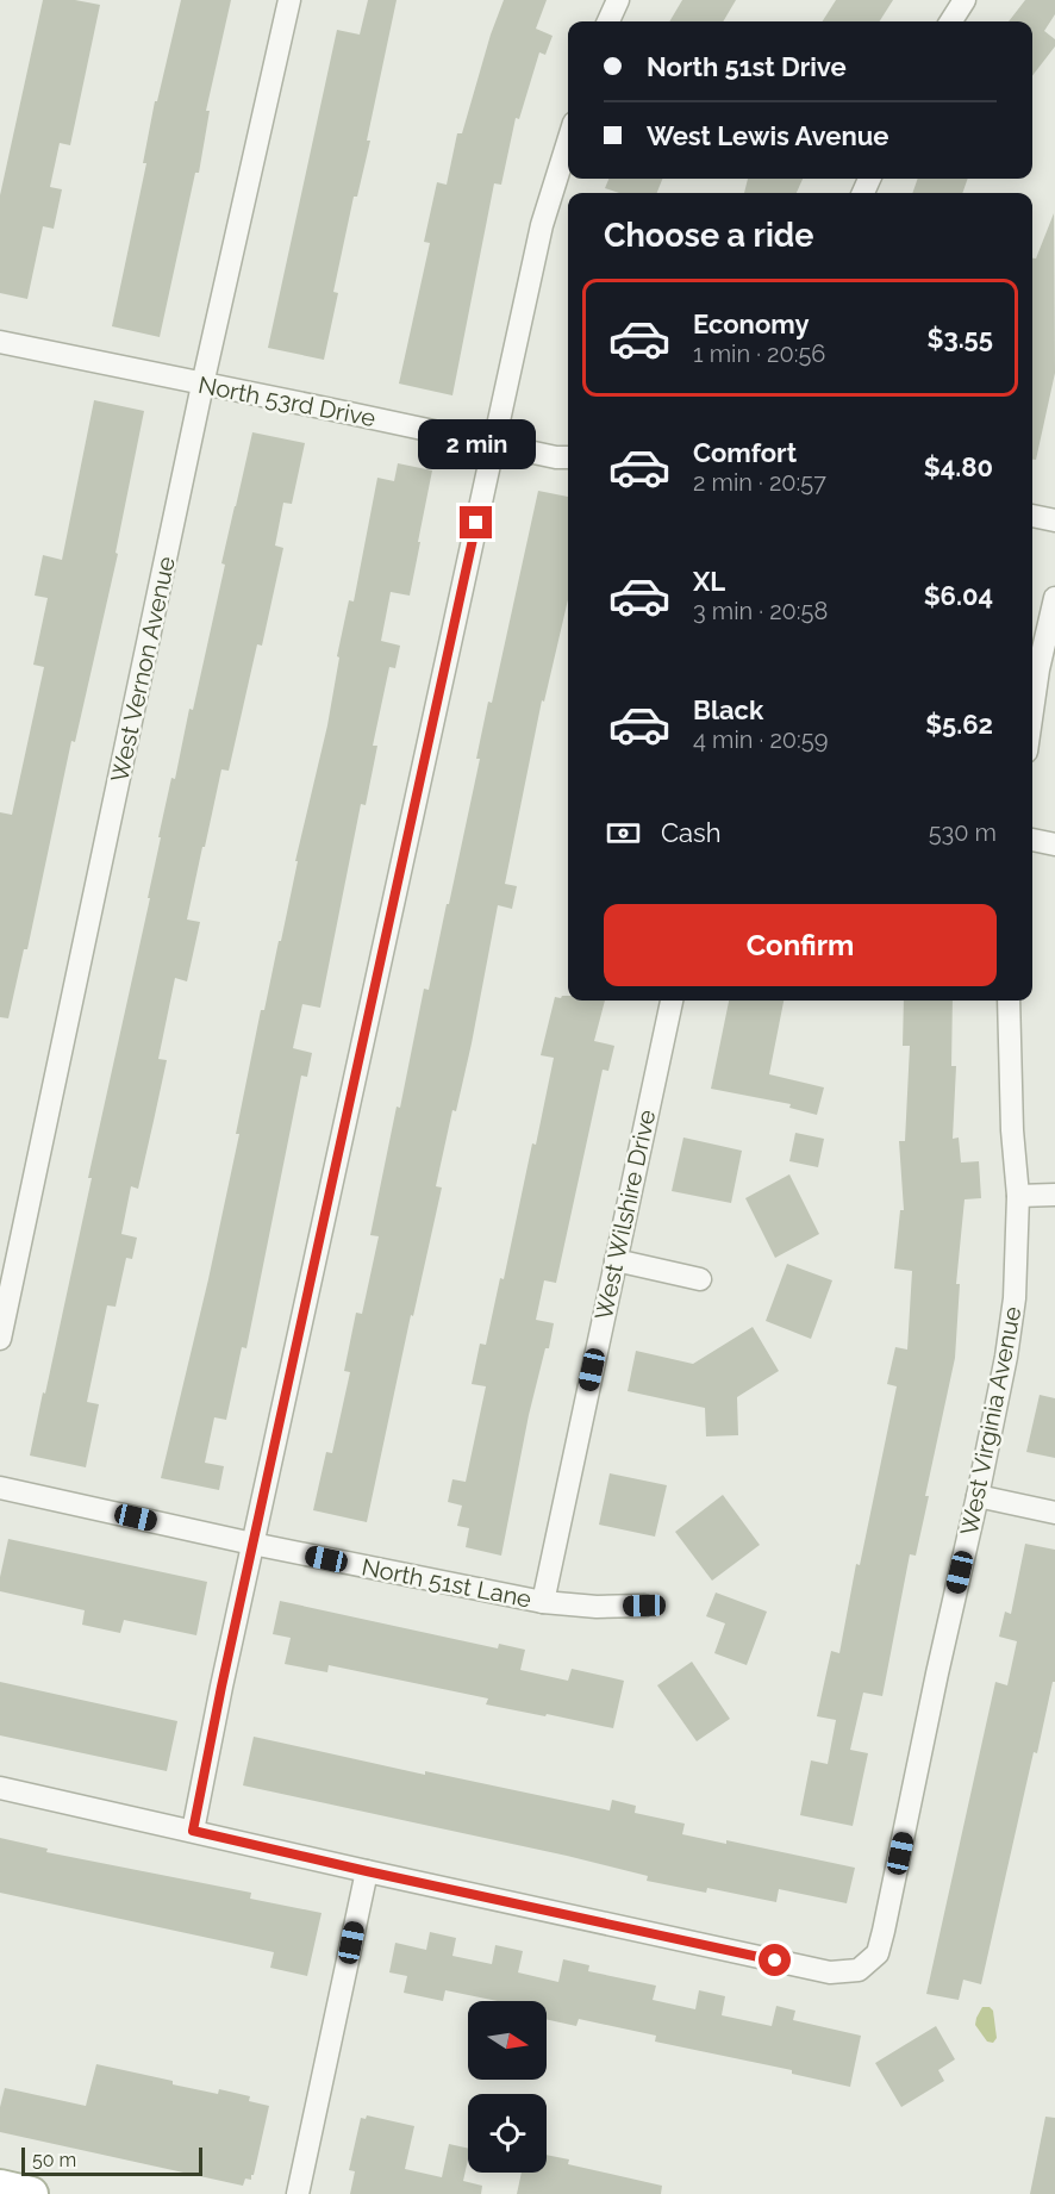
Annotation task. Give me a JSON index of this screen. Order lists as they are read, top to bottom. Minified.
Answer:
{"streets":{"street":["North 53rd Drive","West Vernon Avenue","West Wilshire Drive","West Virginia Avenue","North 51st Lane"]},"crossings":[["North 53rd Drive","West Vernon Avenue"],["West Wilshire Drive","North 51st Lane"]],"scale_bar":"50 m","north":"right","page":{"banner":["North 51st Drive","West Lewis Avenue"],"heading":"Choose a ride","list":[{"name":"Economy","note":"1 min · 20:56","value":"$3.55"},{"name":"Comfort","note":"2 min · 20:57","value":"$4.80"},{"name":"XL","note":"3 min · 20:58","value":"$6.04"},{"name":"Black","note":"4 min · 20:59","value":"$5.62"}],"bubble":"2 min","pay":["Cash","530 m"],"buttons":"Confirm","scale":"50 m"}}
